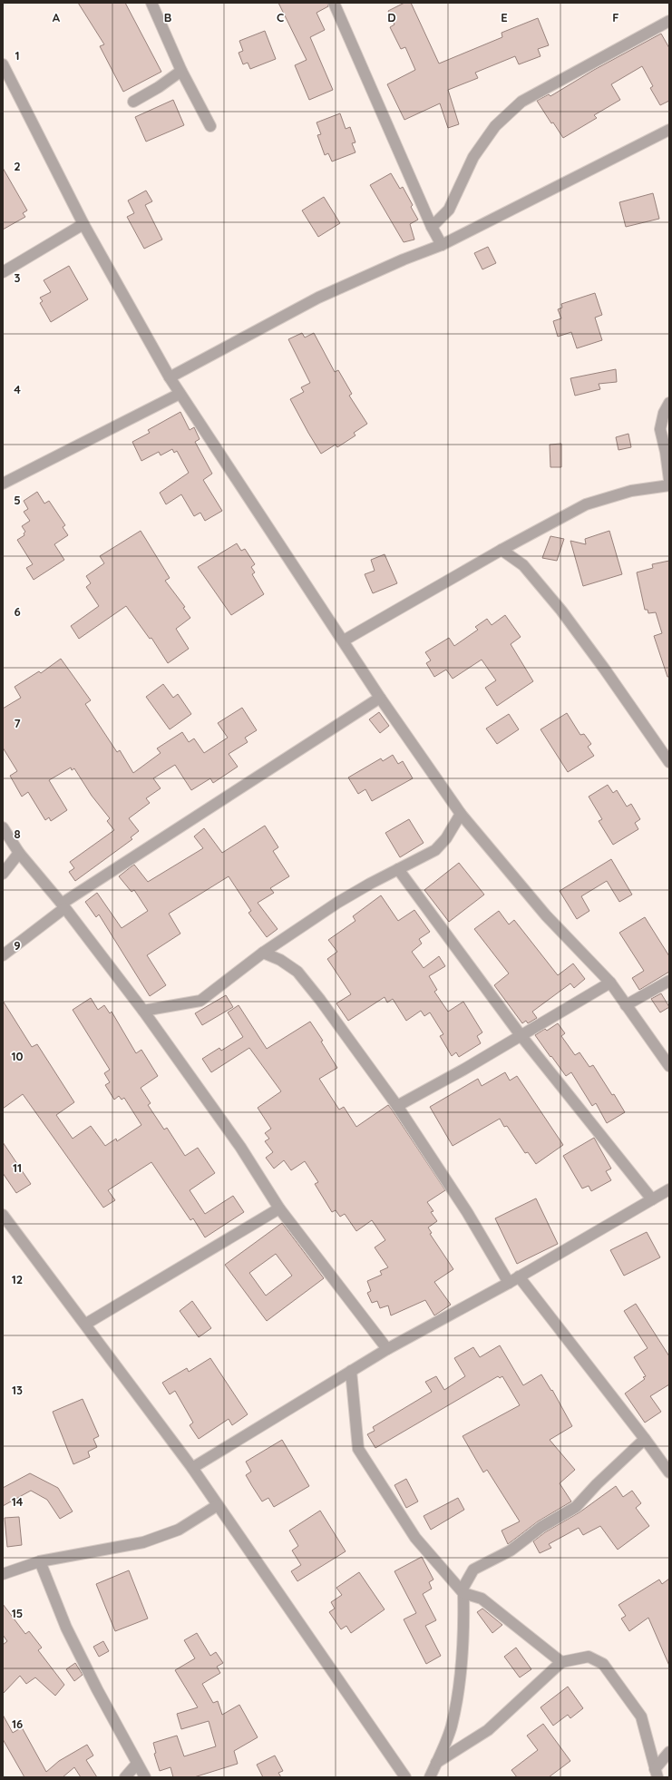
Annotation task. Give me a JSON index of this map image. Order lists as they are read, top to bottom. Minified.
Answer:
{"grid":{"columns":["A","B","C","D","E","F"],"rows":["1","2","3","4","5","6","7","8","9","10","11","12","13","14","15","16"]}}
